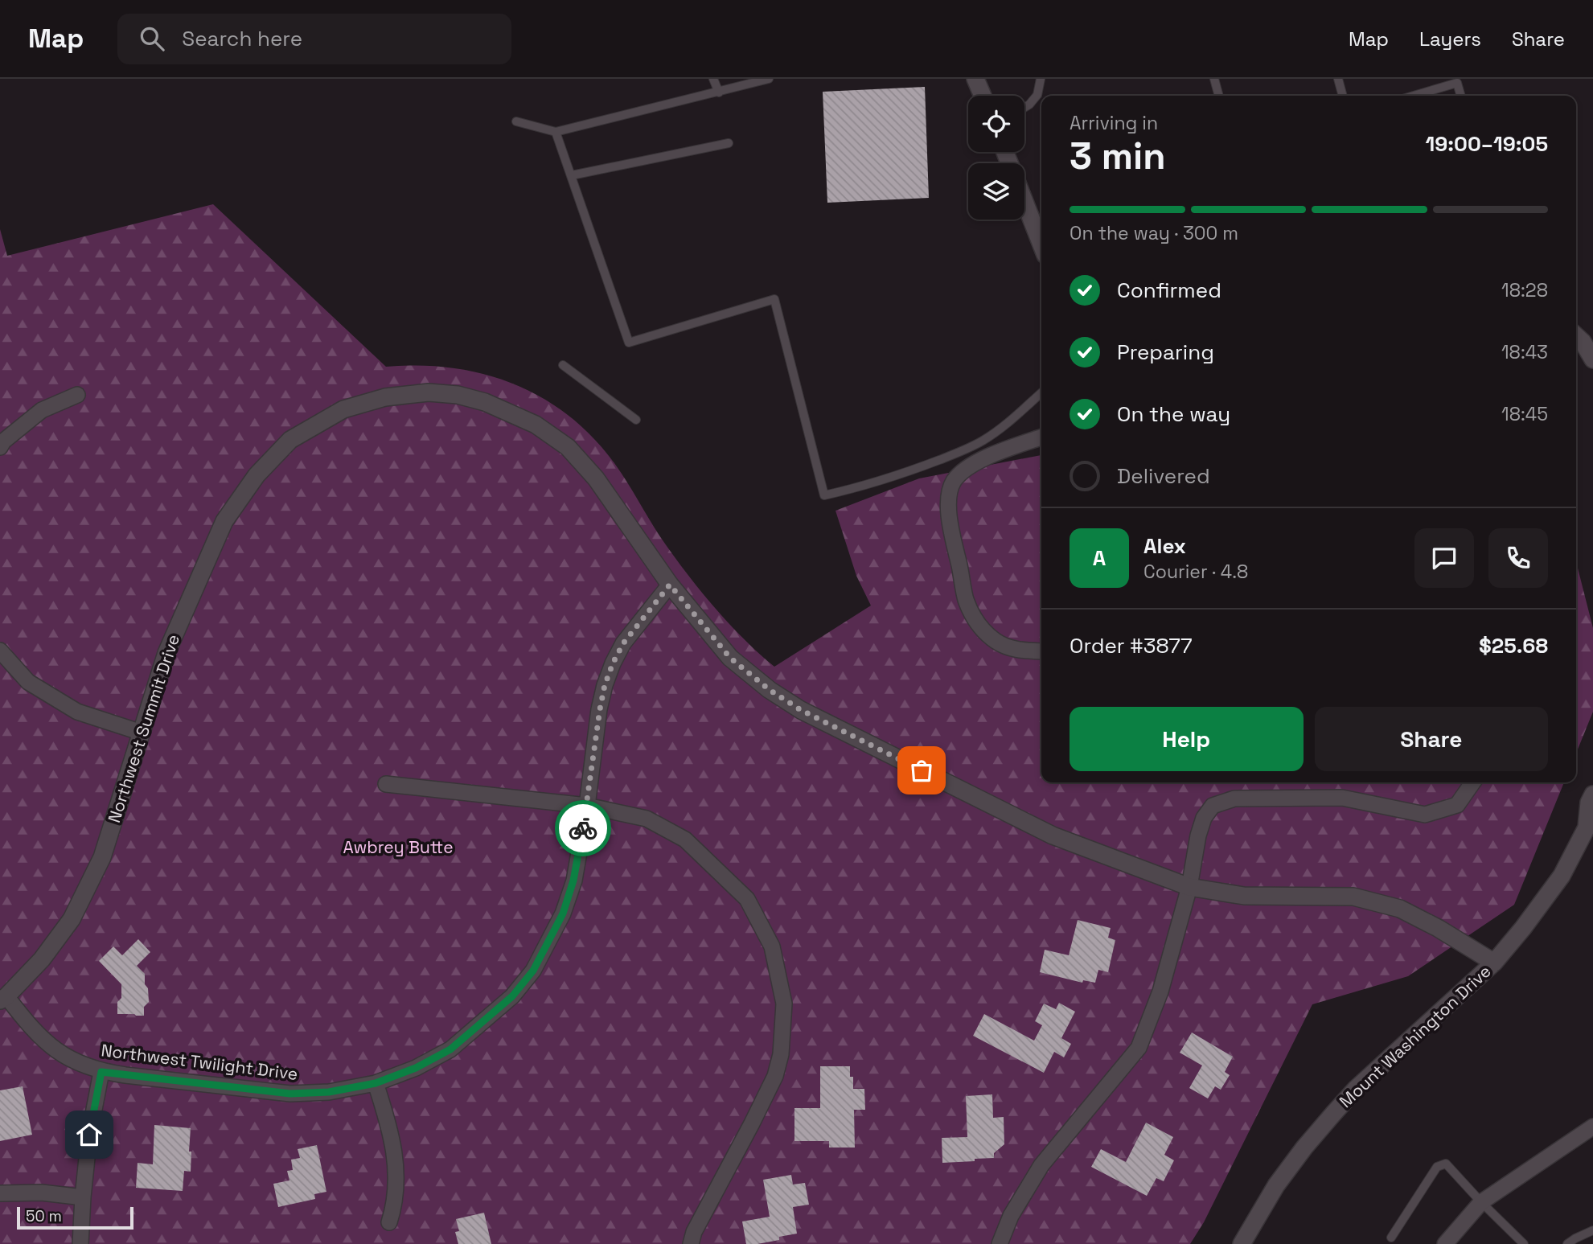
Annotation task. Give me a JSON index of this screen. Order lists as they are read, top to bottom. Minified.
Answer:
{"streets":{"street":["Northwest Summit Drive","Mount Washington Drive","Northwest Twilight Drive"]},"crossings":[["Northwest Summit Drive","Mount Washington Drive"],["Northwest Summit Drive","Northwest Twilight Drive"]],"parks":["Awbrey Butte"],"scale_bar":"50 m","page":{"header":"Map","search":"Search here","nav":["Map","Layers","Share"],"heading":["3 min","Arriving in","19:00–19:05"],"panel":["Alex","Courier · 4.8","Order #3877","$25.68"],"bar":"On the way · 300 m","list":[["Confirmed","18:28"],["Preparing","18:43"],["On the way","18:45"],"Delivered"],"round":"A","buttons":["Help","Share"],"scale":"50 m"}}
